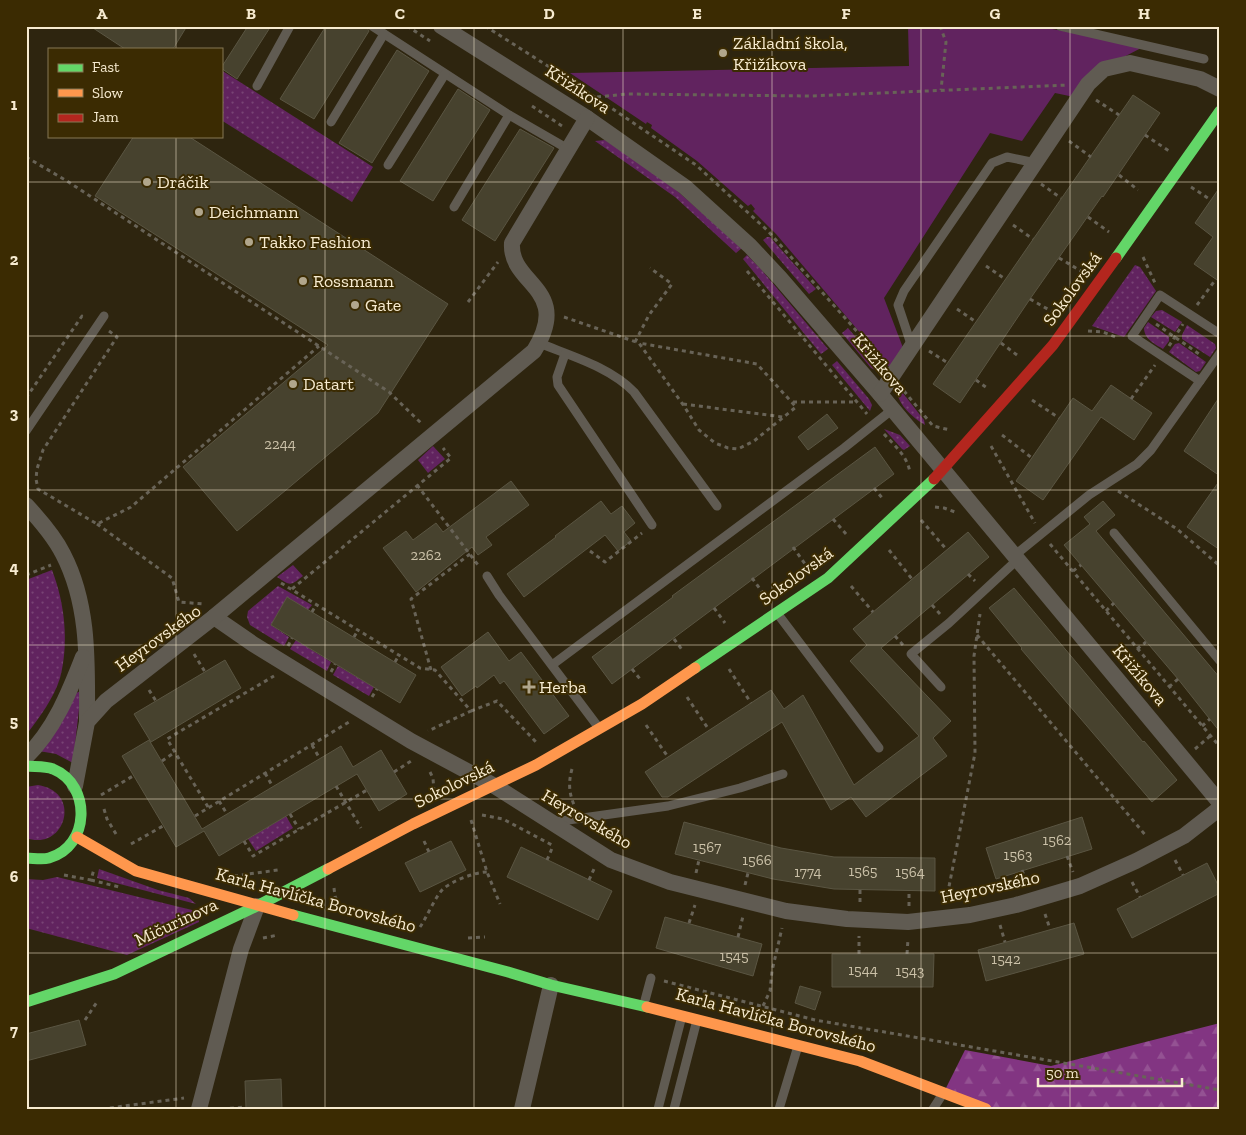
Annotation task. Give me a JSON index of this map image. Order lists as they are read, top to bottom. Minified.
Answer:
{"streets":{"street":["Křižíkova","Sokolovská","Heyrovského","Karla Havlíčka Borovského","Mičurinova"]},"crossings":[["Křižíkova","Sokolovská"],["Sokolovská","Heyrovského"],["Sokolovská","Karla Havlíčka Borovského"],["Sokolovská","Mičurinova"],["Karla Havlíčka Borovského","Mičurinova"]],"places":{"other":["Základní škola, Křižíkova","Dráčik","Deichmann","Takko Fashion","Rossmann","Gate","Datart"],"health":["Herba"]},"house_numbers":["2244","2262","1562","1567","1563","1566","1565","1774","1564","1545","1542","1544","1543"],"legend":["Fast","Slow","Jam"],"scale_bar":"50 m","grid":{"columns":["A","B","C","D","E","F","G","H"],"rows":["1","2","3","4","5","6","7"]}}
